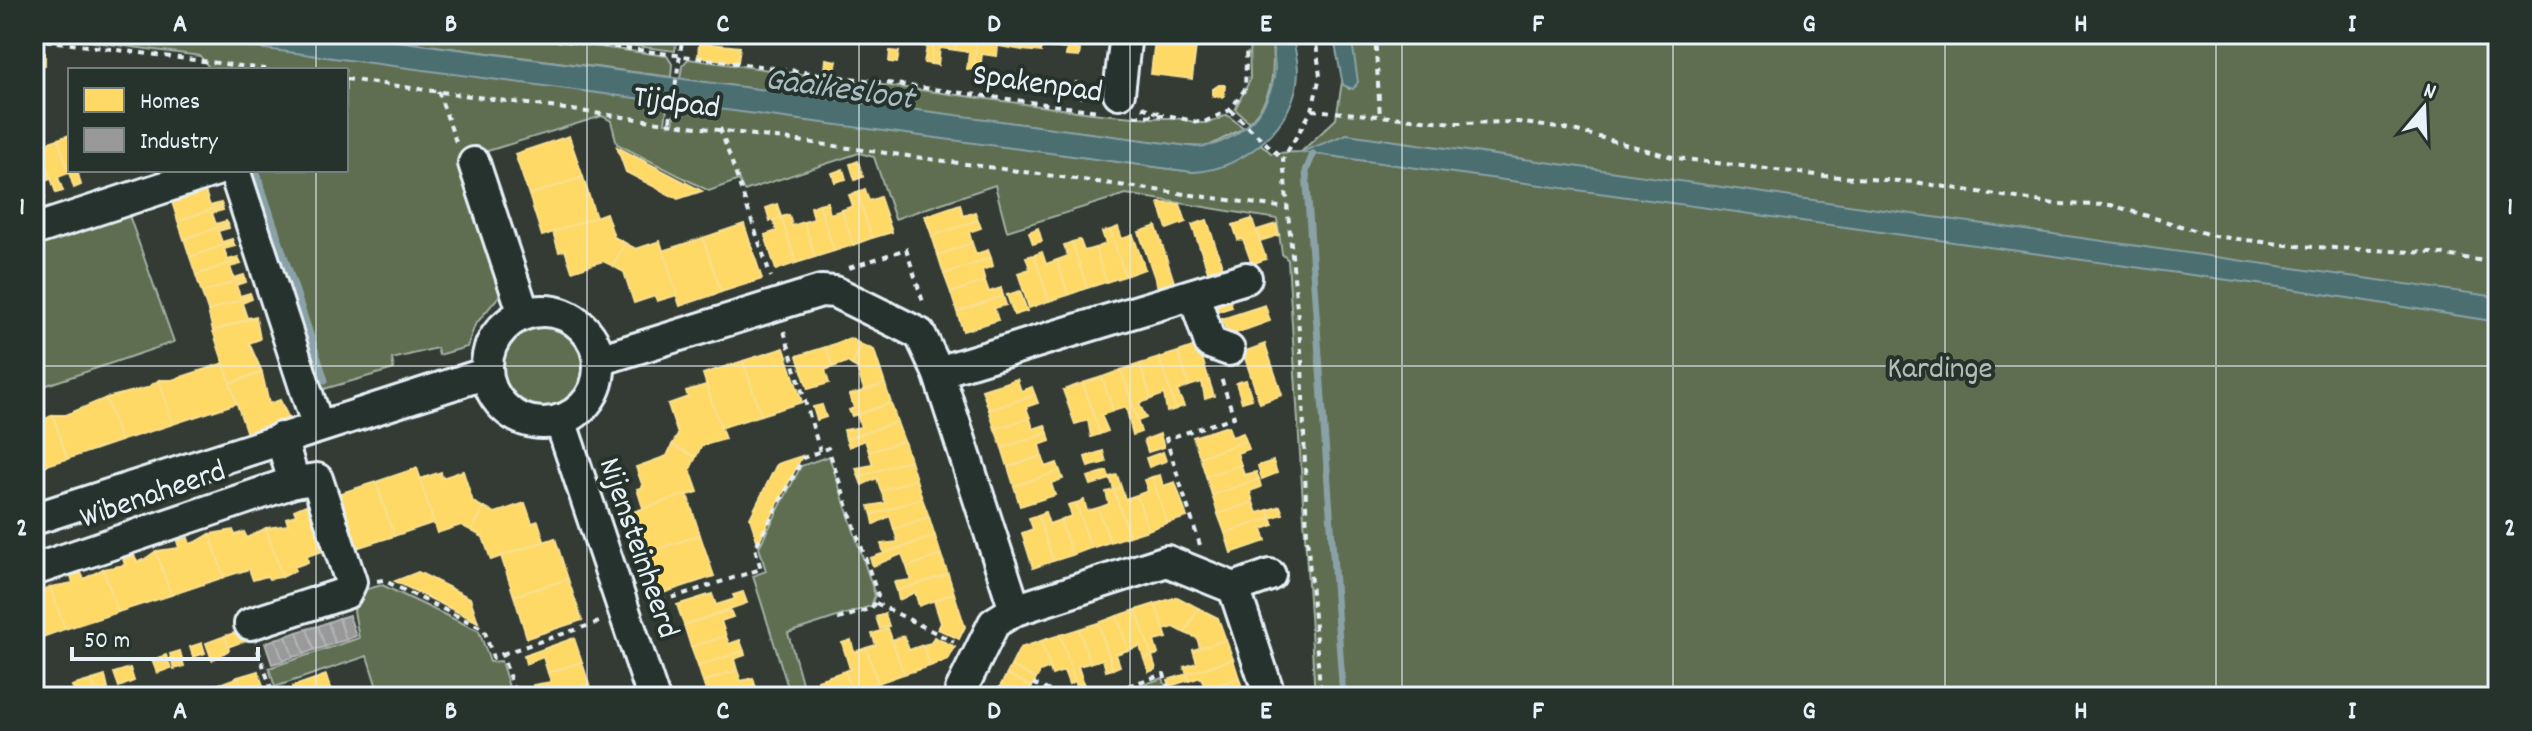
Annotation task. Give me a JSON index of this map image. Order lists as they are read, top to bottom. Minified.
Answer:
{"streets":{"street":["Wibenaheerd","Nijensteinheerd"],"path":["Spakenpad","Tijdpad"]},"crossings":[["Wibenaheerd","Nijensteinheerd"]],"water":["Gaaikesloot"],"parks":["Kardinge"],"legend":["Homes","Industry"],"scale_bar":"50 m","north":"top","grid":{"columns":["A","B","C","D","E","F","G","H","I"],"rows":["1","2"]}}
